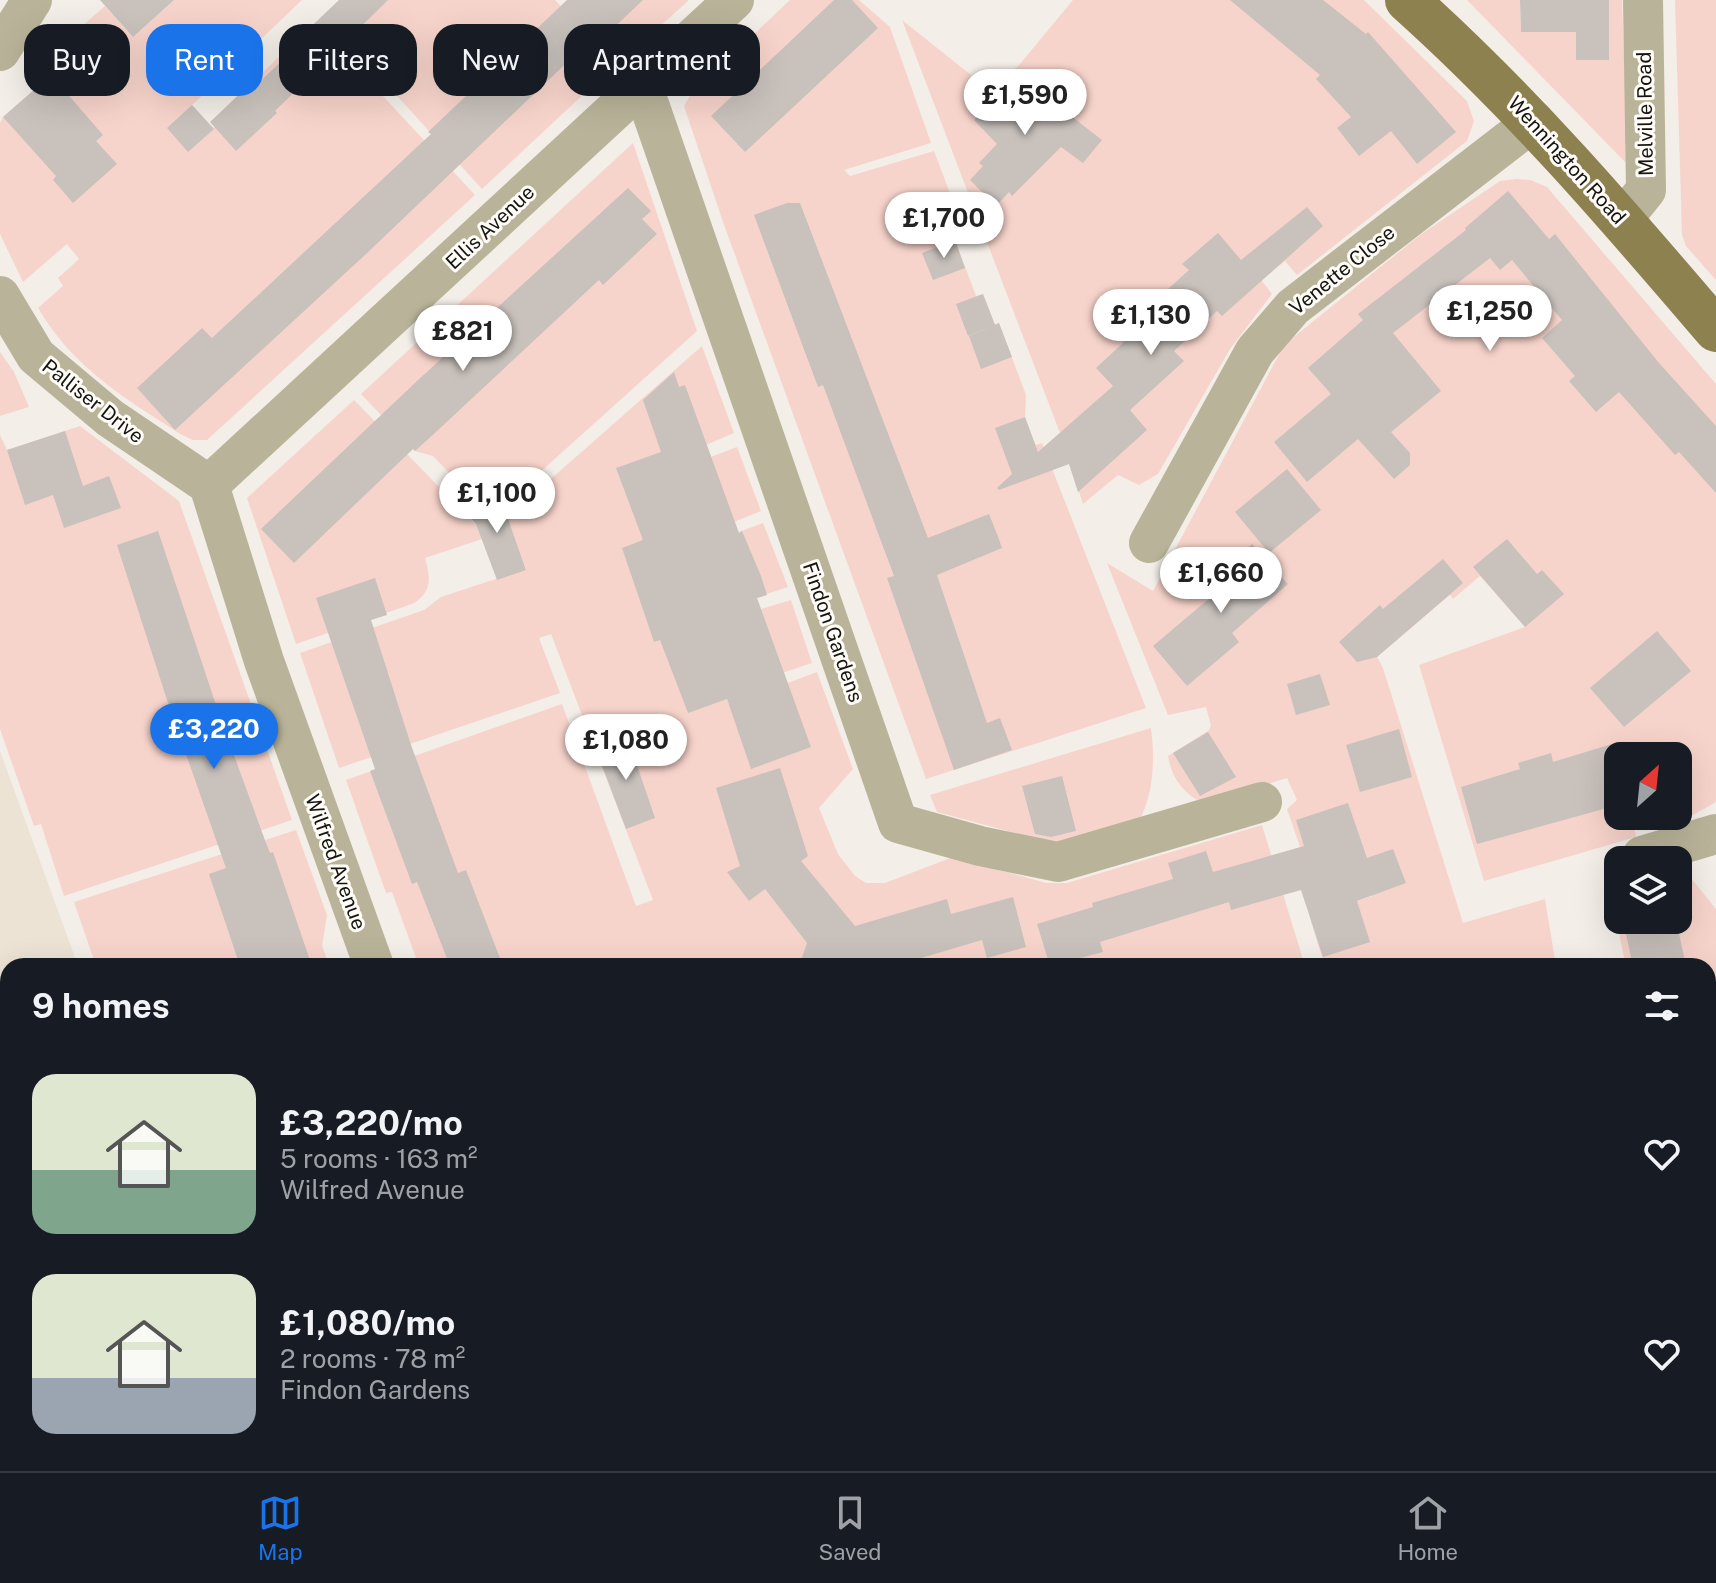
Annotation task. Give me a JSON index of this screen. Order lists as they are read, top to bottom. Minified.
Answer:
{"streets":{"main road":["Wennington Road"],"street":["Melville Road","Ellis Avenue","Venette Close","Palliser Drive","Findon Gardens","Wilfred Avenue"]},"crossings":[["Melville Road","Wennington Road"],["Wennington Road","Venette Close"],["Ellis Avenue","Palliser Drive"],["Ellis Avenue","Wilfred Avenue"],["Palliser Drive","Wilfred Avenue"]],"north":"top right","page":{"chip":["Buy","Rent","Filters","New","Apartment"],"price":["£1,590","£1,700","£1,250","£1,130","£821","£1,100","£1,660","£3,220","£1,080"],"heading":"9 homes","list":[{"name":"£3,220/mo","note":"5 rooms · 163 m² · Wilfred Avenue"},{"name":"£1,080/mo","note":"2 rooms · 78 m² · Findon Gardens"}],"tabs":["Map","Saved","Home"]}}
